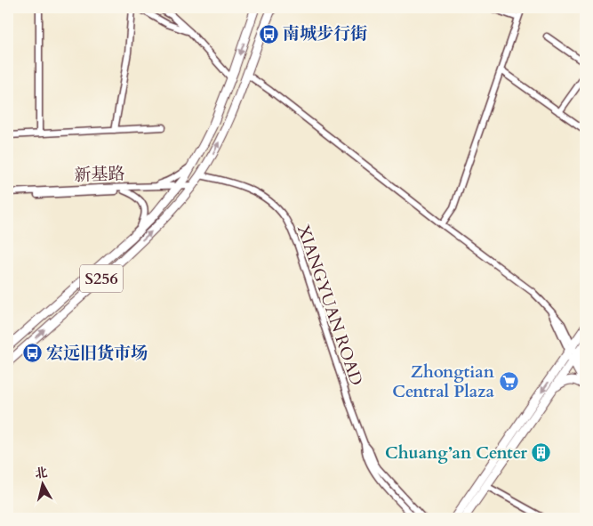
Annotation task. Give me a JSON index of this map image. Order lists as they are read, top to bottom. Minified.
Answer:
{"streets":{"main road":["S256"],"street":["新基路","XIANGYUAN ROAD"]},"crossings":[["新基路","S256"],["S256","XIANGYUAN ROAD"]],"places":{"bus stop":["南城步行街","宏远旧货市场"],"supermarket":["Zhongtian Central Plaza"],"building":["Chuang’an Center"]},"north":"top"}
